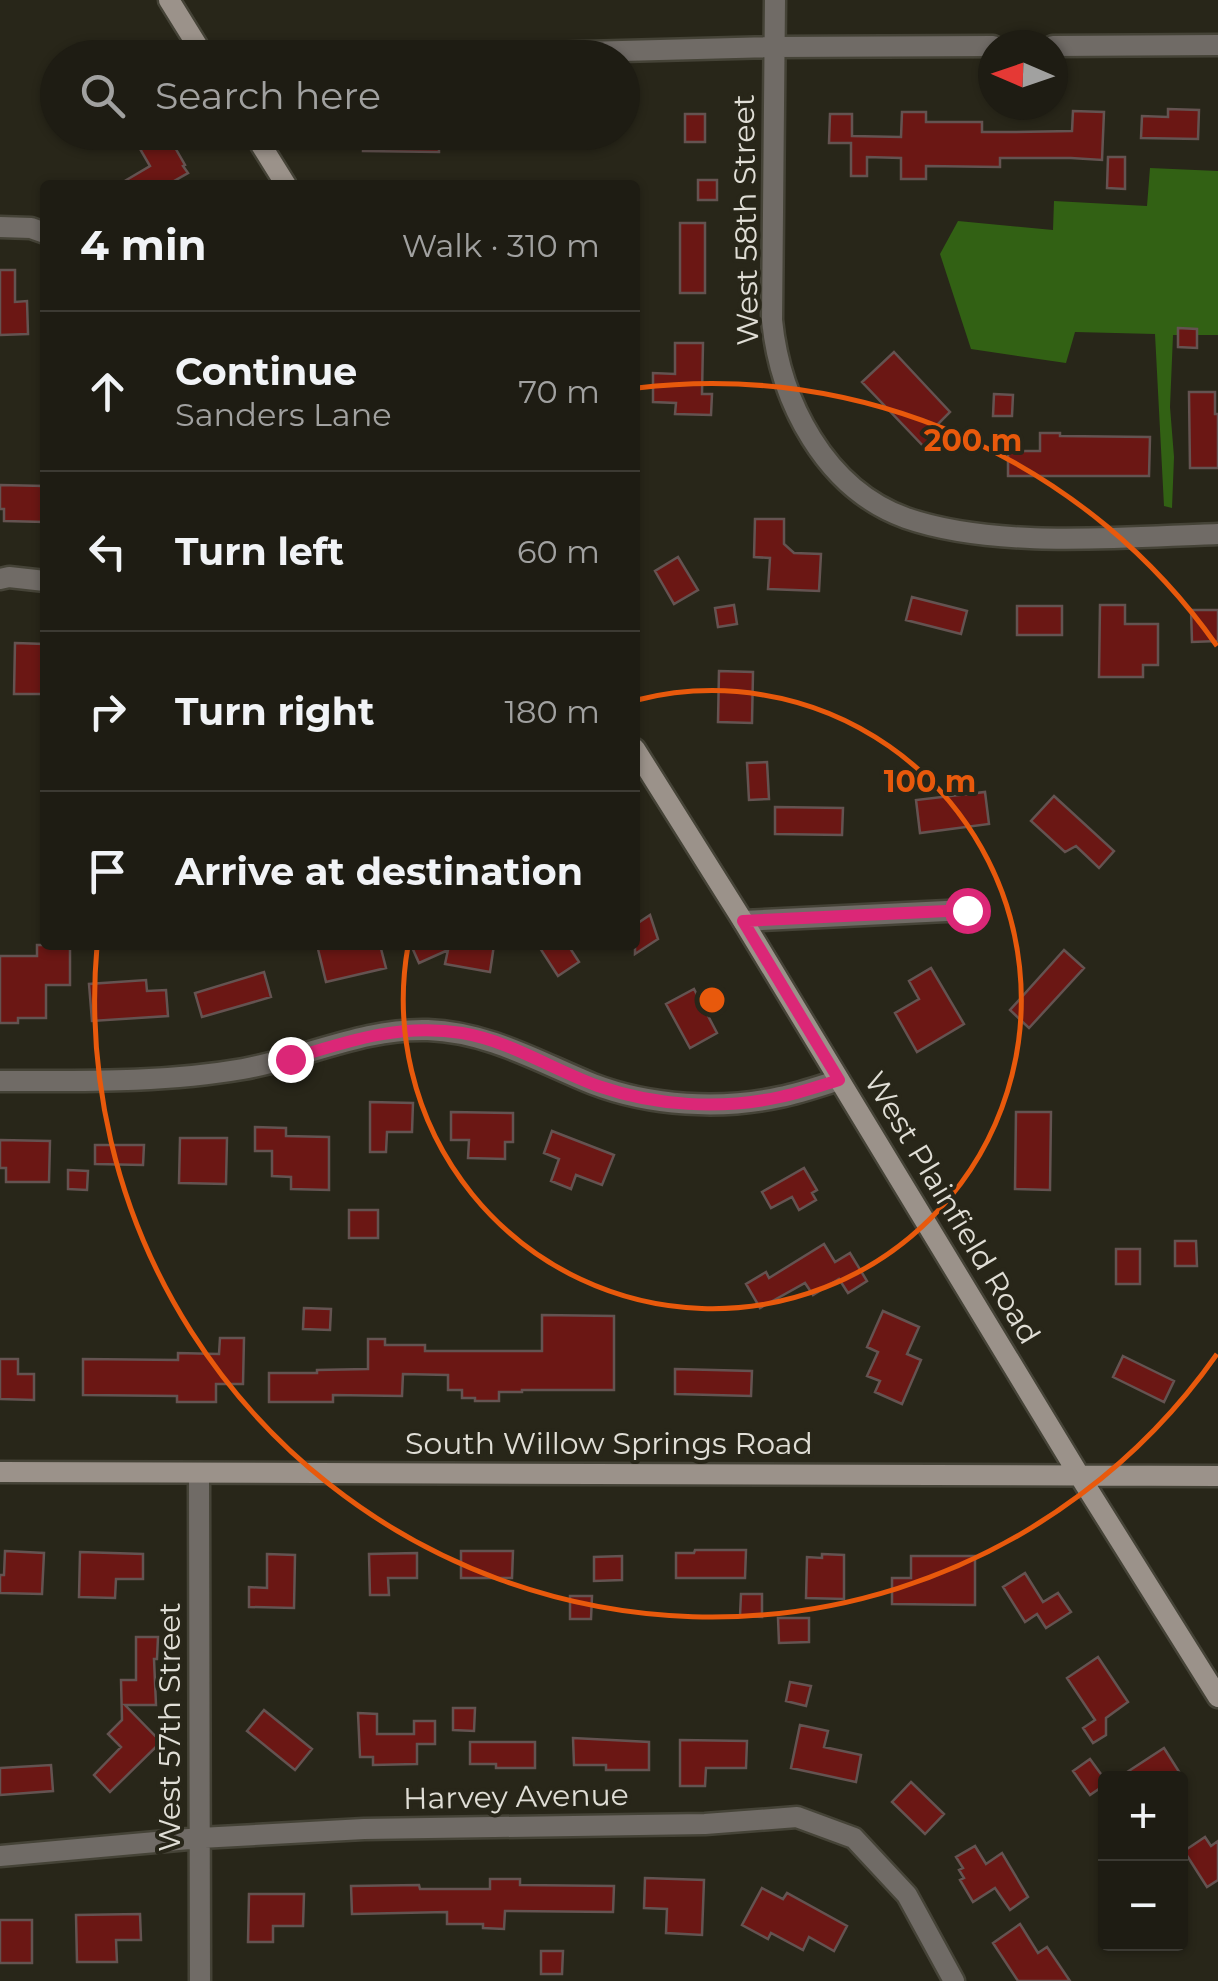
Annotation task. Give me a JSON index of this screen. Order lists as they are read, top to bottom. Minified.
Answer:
{"streets":{"main road":["West Plainfield Road","South Willow Springs Road"],"street":["West 58th Street","West 57th Street","Harvey Avenue"]},"crossings":[["West Plainfield Road","South Willow Springs Road"],["South Willow Springs Road","West 57th Street"],["West 57th Street","Harvey Avenue"]],"north":"left","page":{"search":"Search here","heading":["4 min","Walk · 310 m"],"list":[["Continue","Sanders Lane","70 m"],["Turn left","60 m"],["Turn right","180 m"],"Arrive at destination"],"map_buttons":["+","−"]},"rings":["200 m","100 m"]}
